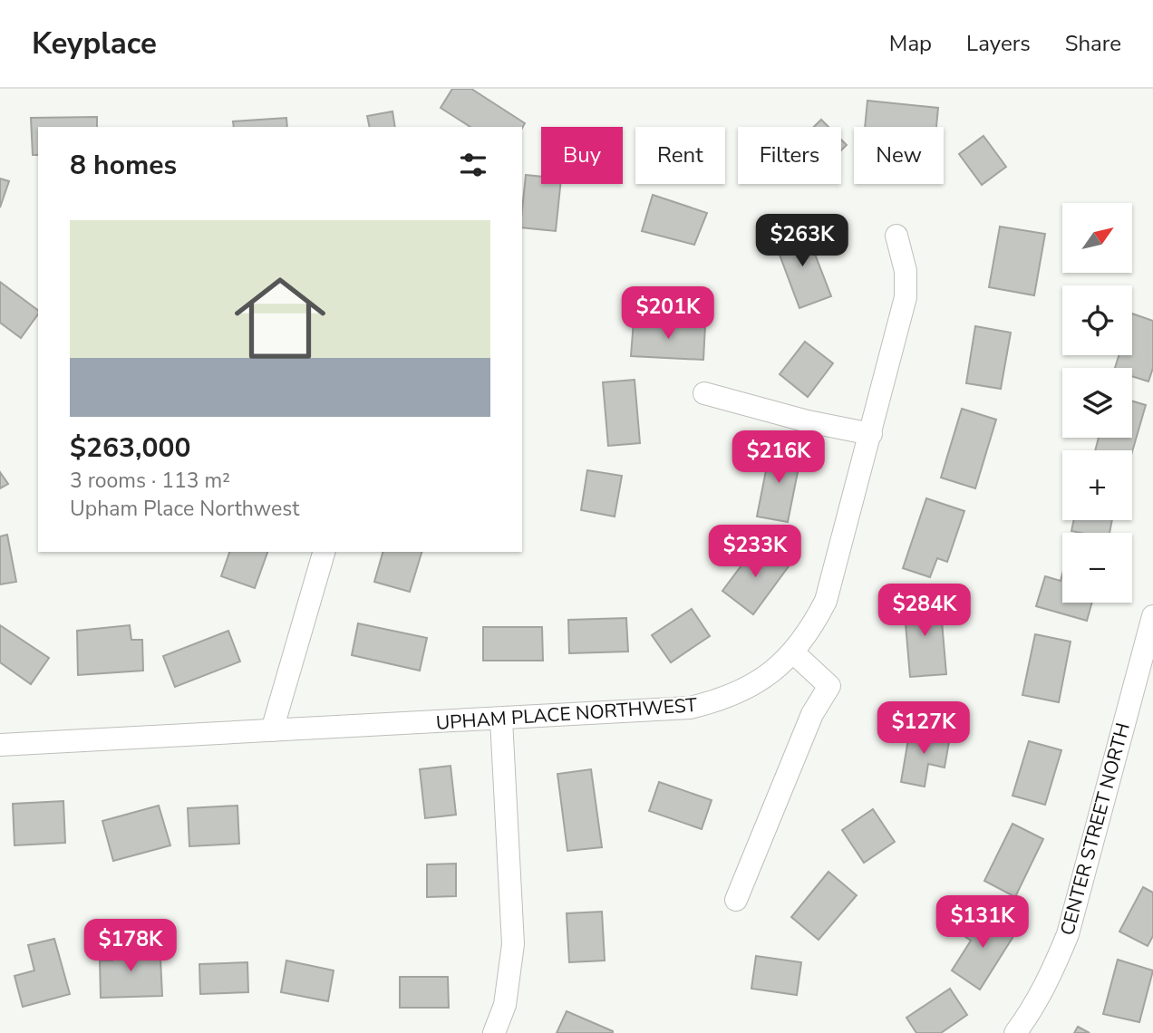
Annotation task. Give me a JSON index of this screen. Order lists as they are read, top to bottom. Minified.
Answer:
{"streets":{"street":["UPHAM PLACE NORTHWEST","CENTER STREET NORTH"]},"north":"top right","page":{"header":"Keyplace","nav":["Map","Layers","Share"],"chip":["Buy","Rent","Filters","New"],"heading":"8 homes","map_buttons":["+","−"],"list":[{"name":"$263,000","note":"3 rooms · 113 m² · Upham Place Northwest"}],"price":["$263K","$201K","$216K","$233K","$284K","$127K","$131K","$178K"]}}
